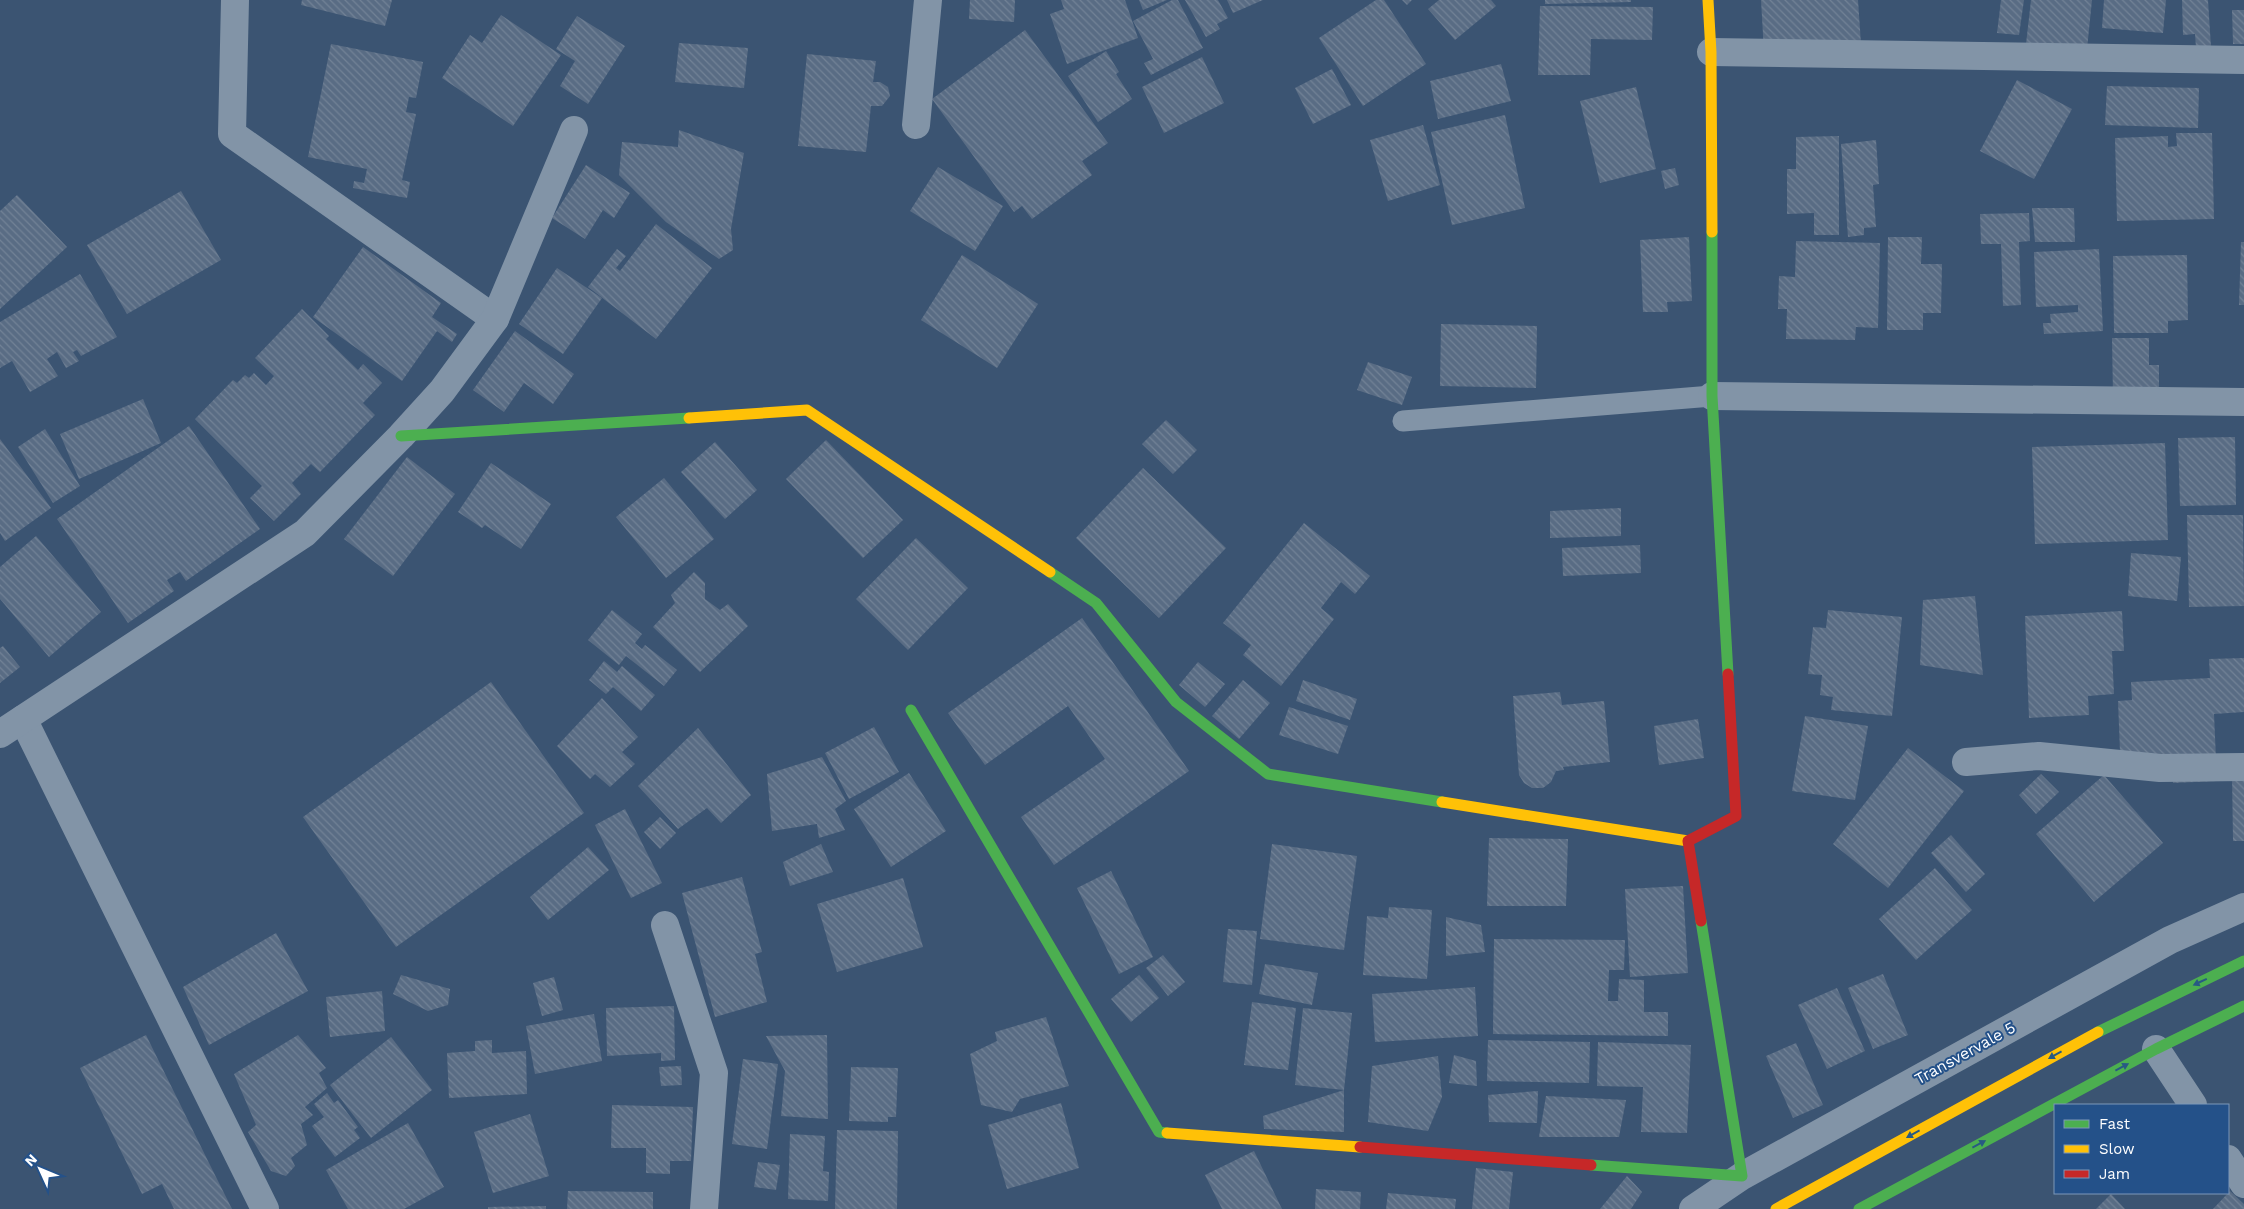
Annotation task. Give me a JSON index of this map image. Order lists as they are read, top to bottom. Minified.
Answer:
{"streets":{"street":["Transvervale 5"]},"legend":["Fast","Slow","Jam"],"north":"top left"}
